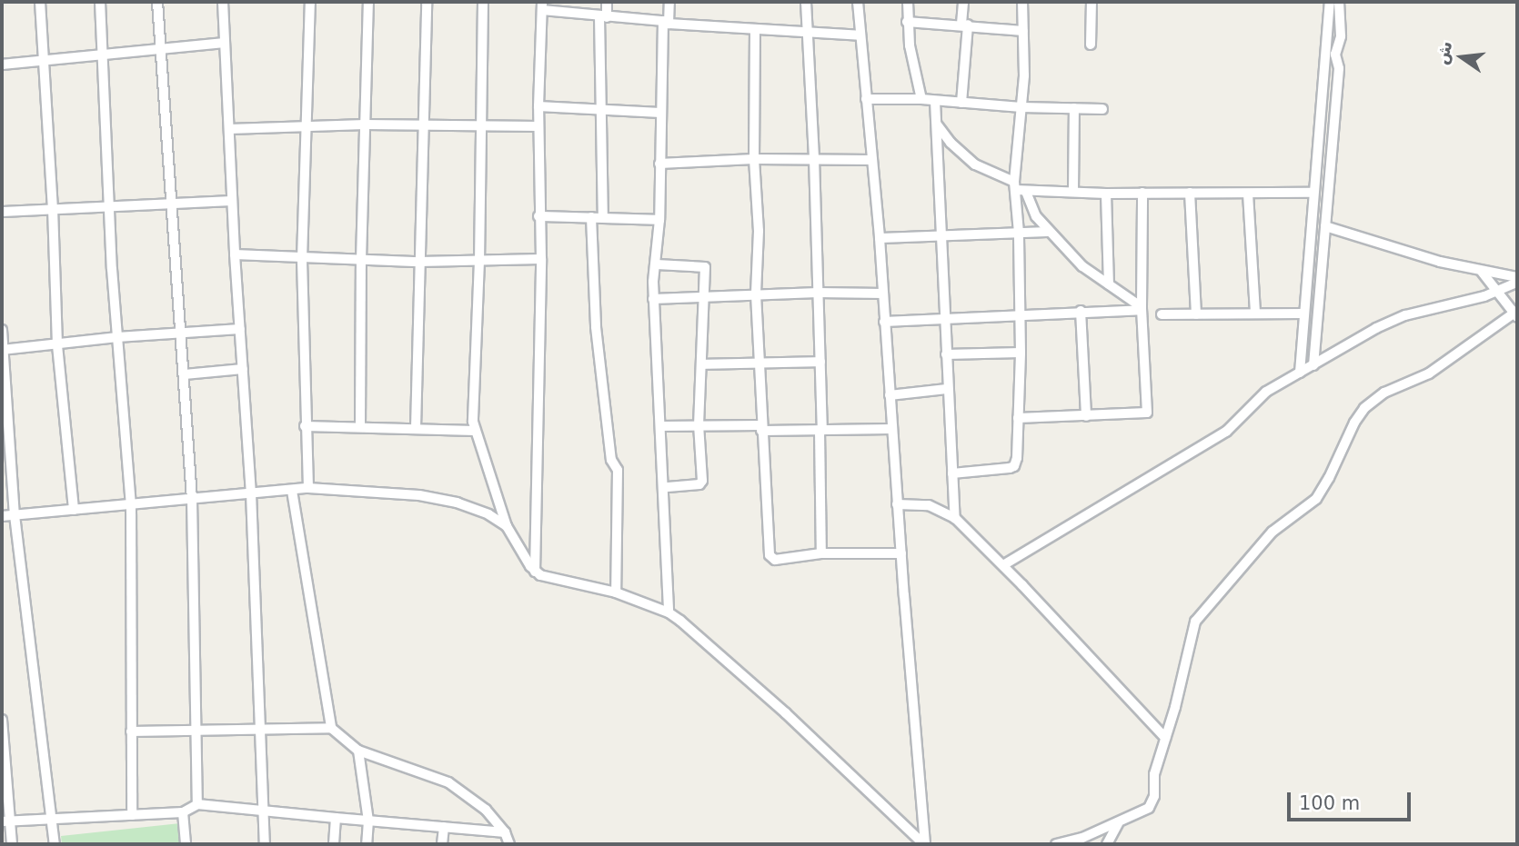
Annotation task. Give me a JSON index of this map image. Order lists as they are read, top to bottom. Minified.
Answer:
{"scale_bar":"100 m","north":"left"}
